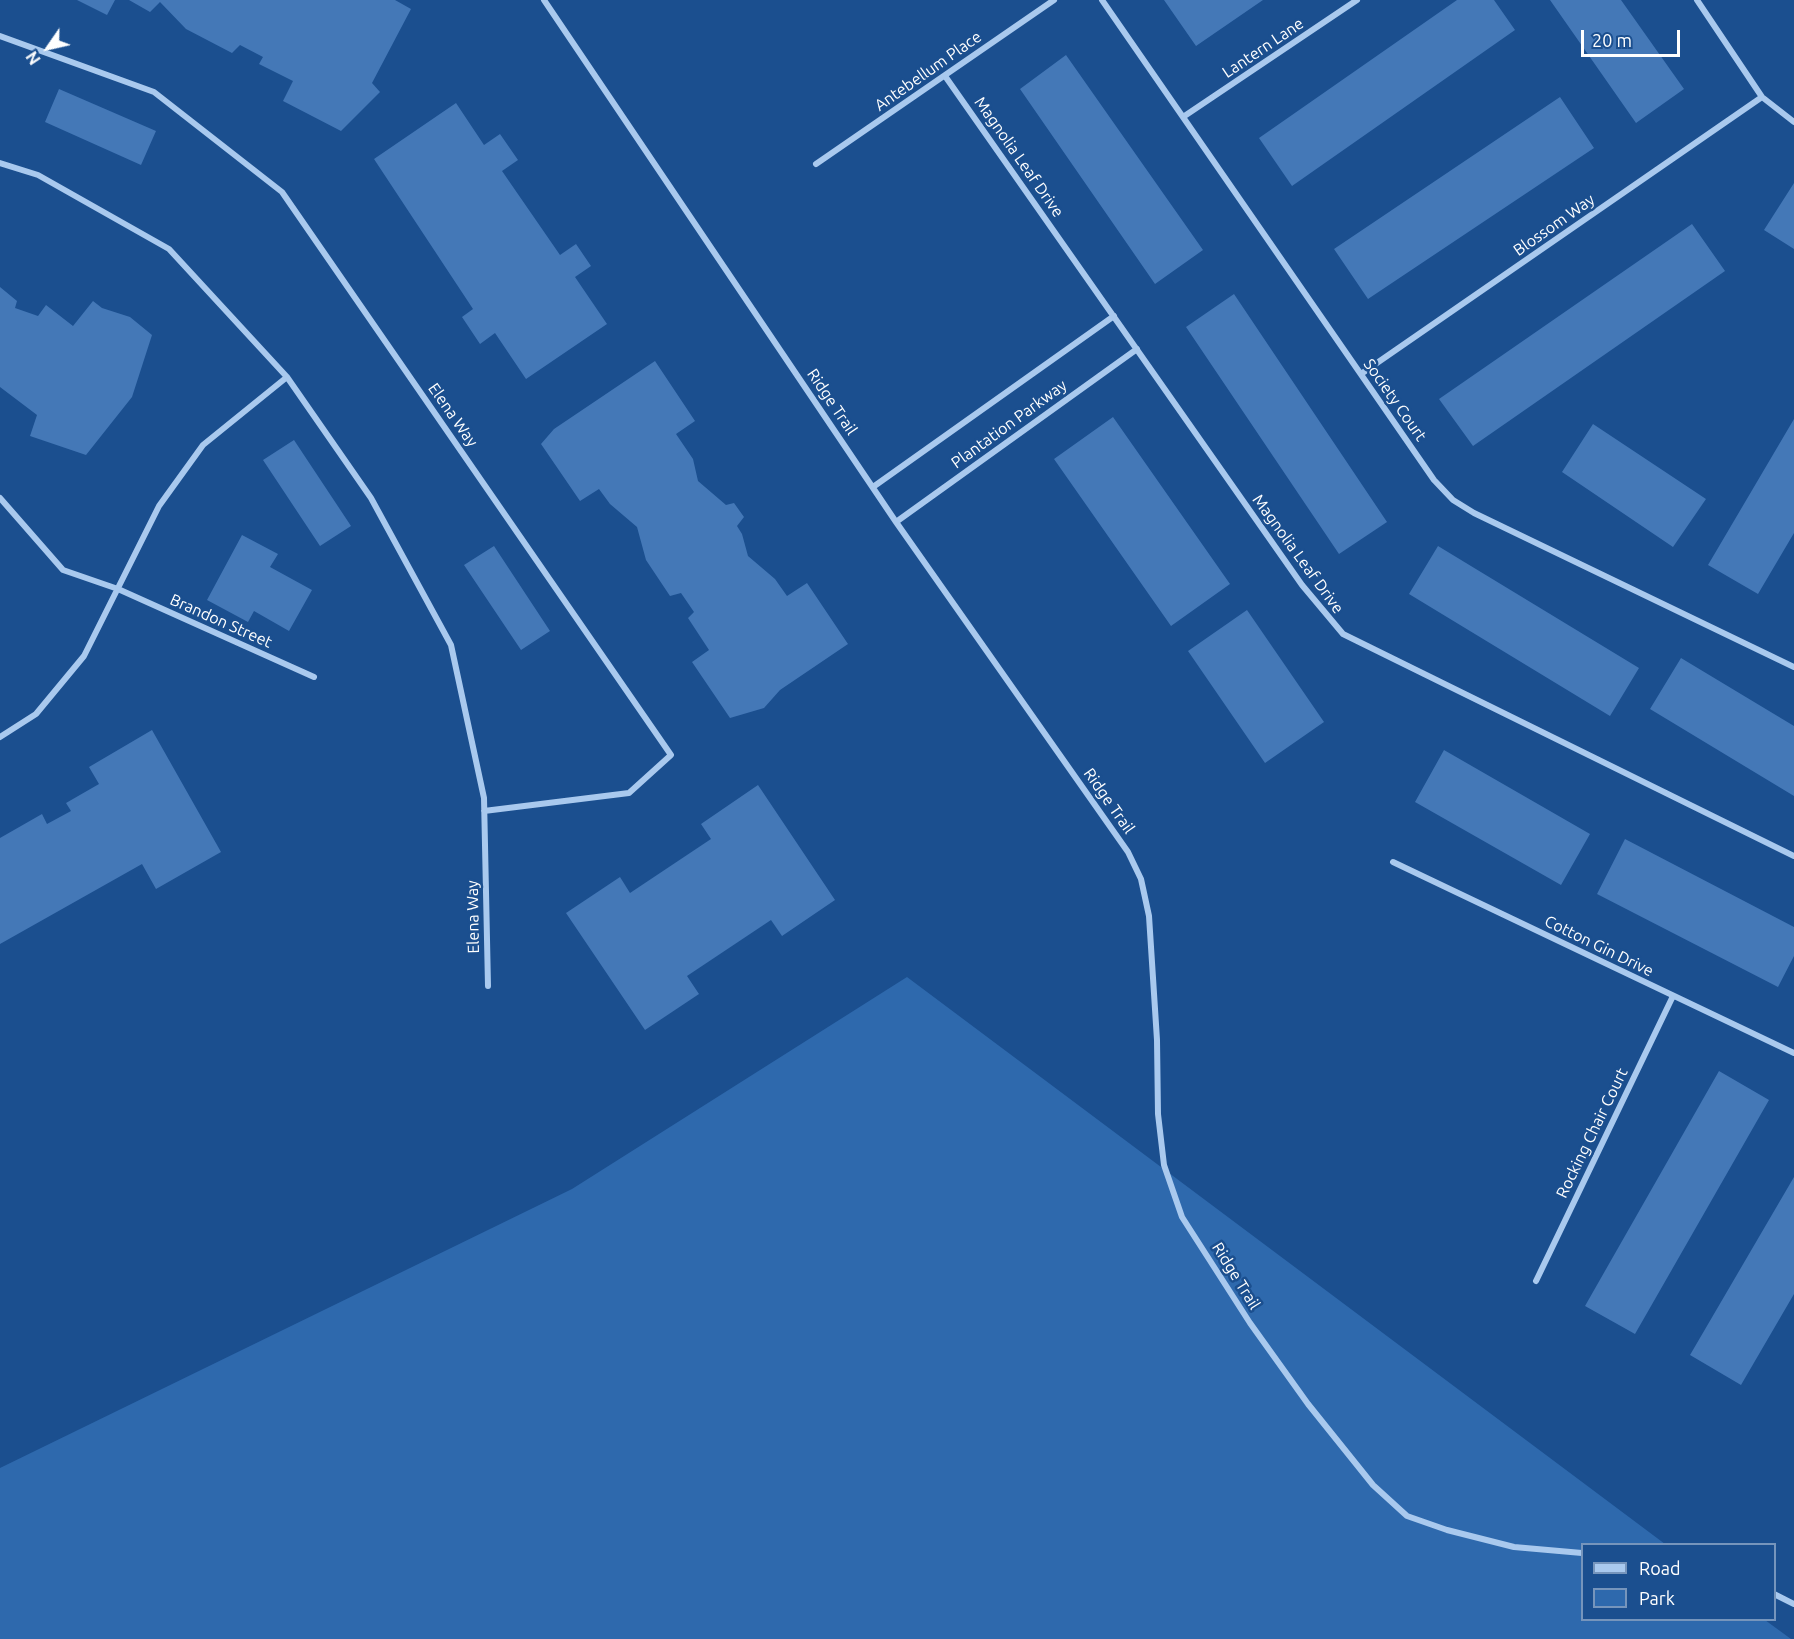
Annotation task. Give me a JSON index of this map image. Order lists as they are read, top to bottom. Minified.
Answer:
{"streets":{"street":["Lantern Lane","Antebellum Place","Magnolia Leaf Drive","Blossom Way","Society Court","Ridge Trail","Elena Way","Plantation Parkway","Brandon Street","Cotton Gin Drive","Rocking Chair Court"]},"crossings":[["Lantern Lane","Society Court"],["Antebellum Place","Magnolia Leaf Drive"],["Magnolia Leaf Drive","Plantation Parkway"],["Blossom Way","Society Court"],["Ridge Trail","Plantation Parkway"],["Cotton Gin Drive","Rocking Chair Court"]],"legend":["Road","Park"],"scale_bar":"20 m","north":"bottom left"}
